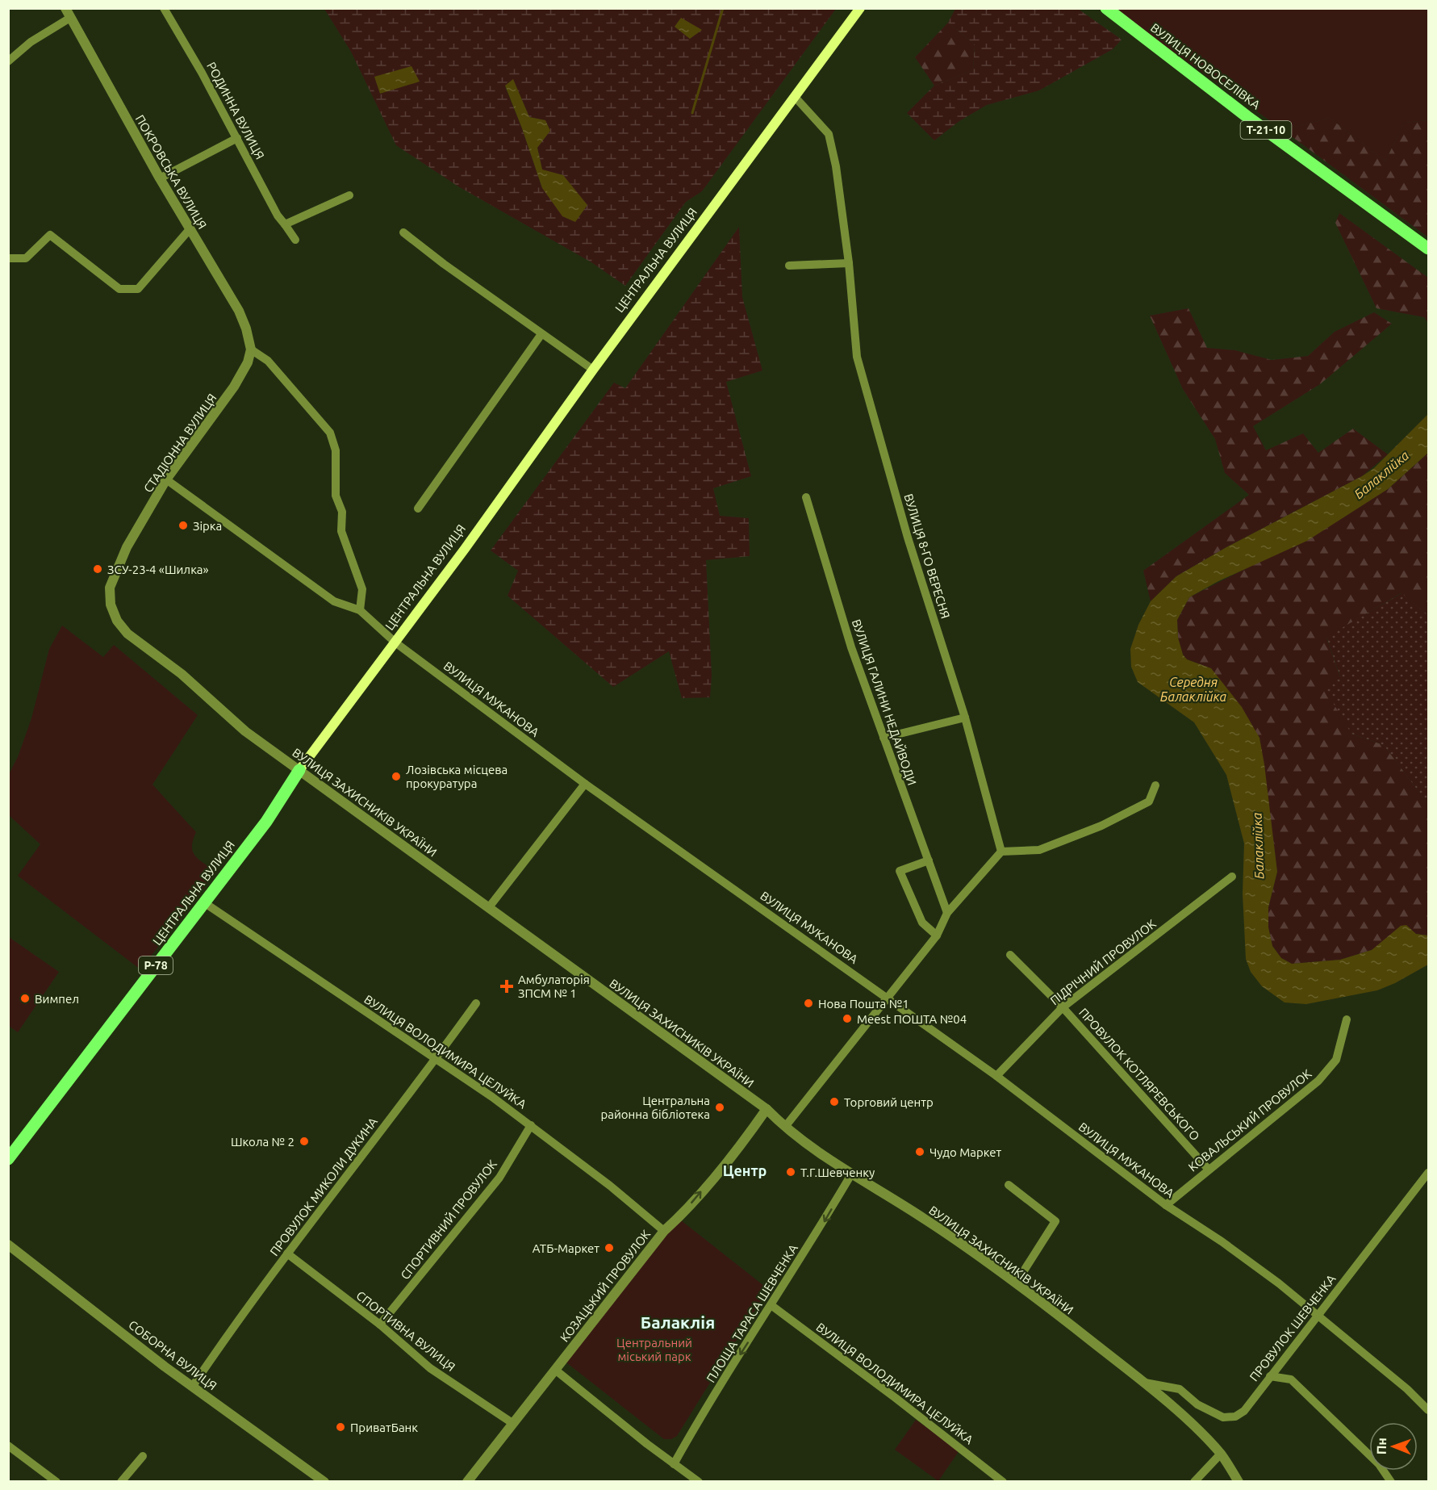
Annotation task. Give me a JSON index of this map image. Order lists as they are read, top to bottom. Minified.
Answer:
{"streets":{"main road":["ВУЛИЦЯ НОВОСЕЛІВКА","Т-21-10","ЦЕНТРАЛЬНА ВУЛИЦЯ","Р-78"],"street":["РОДИННА ВУЛИЦЯ","ПОКРОВСЬКА ВУЛИЦЯ","СТАДІОННА ВУЛИЦЯ","ВУЛИЦЯ 8-ГО ВЕРЕСНЯ","ВУЛИЦЯ МУКАНОВА","ВУЛИЦЯ ГАЛИНИ НЕДАЙВОДИ","ВУЛИЦЯ ЗАХИСНИКІВ УКРАЇНИ","ПІДРІЧНИЙ ПРОВУЛОК","ВУЛИЦЯ ВОЛОДИМИРА ЦЕЛУЙКА","ПРОВУЛОК КОТЛЯРЕВСЬКОГО","КОВАЛЬСЬКИЙ ПРОВУЛОК","ПРОВУЛОК МИКОЛИ ДУКИНА","СПОРТИВНИЙ ПРОВУЛОК","КОЗАЦЬКИЙ ПРОВУЛОК","ПЛОЩА ТАРАСА ШЕВЧЕНКА","ПРОВУЛОК ШЕВЧЕНКА","СПОРТИВНА ВУЛИЦЯ","СОБОРНА ВУЛИЦЯ"]},"crossings":[["ПОКРОВСЬКА ВУЛИЦЯ","СТАДІОННА ВУЛИЦЯ"],["ЦЕНТРАЛЬНА ВУЛИЦЯ","ВУЛИЦЯ 8-ГО ВЕРЕСНЯ"],["ЦЕНТРАЛЬНА ВУЛИЦЯ","ВУЛИЦЯ МУКАНОВА"],["ЦЕНТРАЛЬНА ВУЛИЦЯ","ВУЛИЦЯ ЗАХИСНИКІВ УКРАЇНИ"],["ЦЕНТРАЛЬНА ВУЛИЦЯ","ВУЛИЦЯ ВОЛОДИМИРА ЦЕЛУЙКА"],["СТАДІОННА ВУЛИЦЯ","ВУЛИЦЯ МУКАНОВА"],["СТАДІОННА ВУЛИЦЯ","ВУЛИЦЯ ЗАХИСНИКІВ УКРАЇНИ"],["ВУЛИЦЯ МУКАНОВА","ПІДРІЧНИЙ ПРОВУЛОК"],["ВУЛИЦЯ МУКАНОВА","КОВАЛЬСЬКИЙ ПРОВУЛОК"],["ВУЛИЦЯ МУКАНОВА","ПРОВУЛОК ШЕВЧЕНКА"],["ВУЛИЦЯ ЗАХИСНИКІВ УКРАЇНИ","КОЗАЦЬКИЙ ПРОВУЛОК"],["ВУЛИЦЯ ЗАХИСНИКІВ УКРАЇНИ","ПЛОЩА ТАРАСА ШЕВЧЕНКА"],["ВУЛИЦЯ ЗАХИСНИКІВ УКРАЇНИ","ПРОВУЛОК ШЕВЧЕНКА"],["ПІДРІЧНИЙ ПРОВУЛОК","ПРОВУЛОК КОТЛЯРЕВСЬКОГО"],["ВУЛИЦЯ ВОЛОДИМИРА ЦЕЛУЙКА","ПРОВУЛОК МИКОЛИ ДУКИНА"],["ВУЛИЦЯ ВОЛОДИМИРА ЦЕЛУЙКА","СПОРТИВНИЙ ПРОВУЛОК"],["ВУЛИЦЯ ВОЛОДИМИРА ЦЕЛУЙКА","КОЗАЦЬКИЙ ПРОВУЛОК"],["ВУЛИЦЯ ВОЛОДИМИРА ЦЕЛУЙКА","ПЛОЩА ТАРАСА ШЕВЧЕНКА"],["ПРОВУЛОК КОТЛЯРЕВСЬКОГО","КОВАЛЬСЬКИЙ ПРОВУЛОК"],["ПРОВУЛОК МИКОЛИ ДУКИНА","СПОРТИВНА ВУЛИЦЯ"],["ПРОВУЛОК МИКОЛИ ДУКИНА","СОБОРНА ВУЛИЦЯ"],["СПОРТИВНИЙ ПРОВУЛОК","СПОРТИВНА ВУЛИЦЯ"],["КОЗАЦЬКИЙ ПРОВУЛОК","СПОРТИВНА ВУЛИЦЯ"]],"one_way":["ПЛОЩА ТАРАСА ШЕВЧЕНКА"],"districts":["Центр","Балаклія"],"water":["Балаклійка","Середня Балаклійка"],"parks":["Центральний міський парк"],"places":{"other":["Зірка","ЗСУ-23-4 «Шилка»","Лозівська місцева прокуратура","Вимпел","Нова Пошта №1","Meest ПОШТА №04","Торговий центр","Центральна районна бібліотека","Школа № 2","Чудо Маркет","Т.Г.Шевченку","АТБ-Маркет","ПриватБанк"],"health":["Амбулаторія ЗПСМ № 1"]},"north":"left"}
